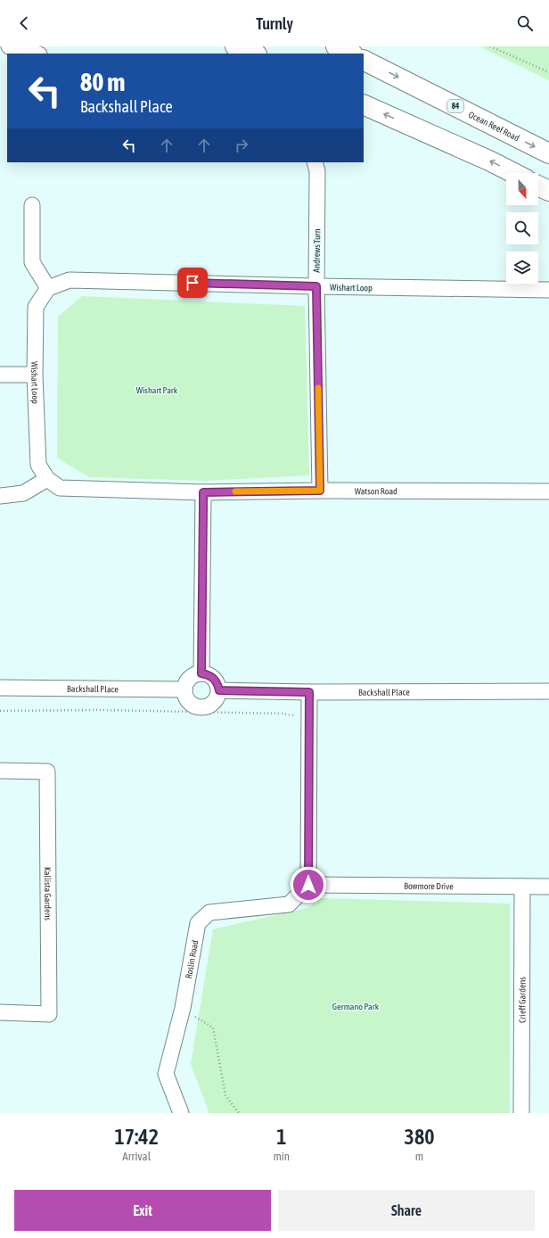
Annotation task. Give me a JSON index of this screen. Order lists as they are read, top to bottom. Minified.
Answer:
{"streets":{"main road":["84","Ocean Reef Road"],"street":["Andrews Turn","Wishart Loop","Watson Road","Backshall Place","Bowmore Drive","Kallista Gardens","Roslin Road","Crieff Gardens"]},"crossings":[["Andrews Turn","Wishart Loop"],["Andrews Turn","Watson Road"],["Wishart Loop","Watson Road"],["Bowmore Drive","Roslin Road"],["Bowmore Drive","Crieff Gardens"]],"parks":["Wishart Park","Germano Park"],"north":"bottom","page":{"header":"Turnly","turn":["80 m","Backshall Place"],"eta":["17:42","Arrival","1","min","380","m"],"buttons":["Exit","Share"]}}
